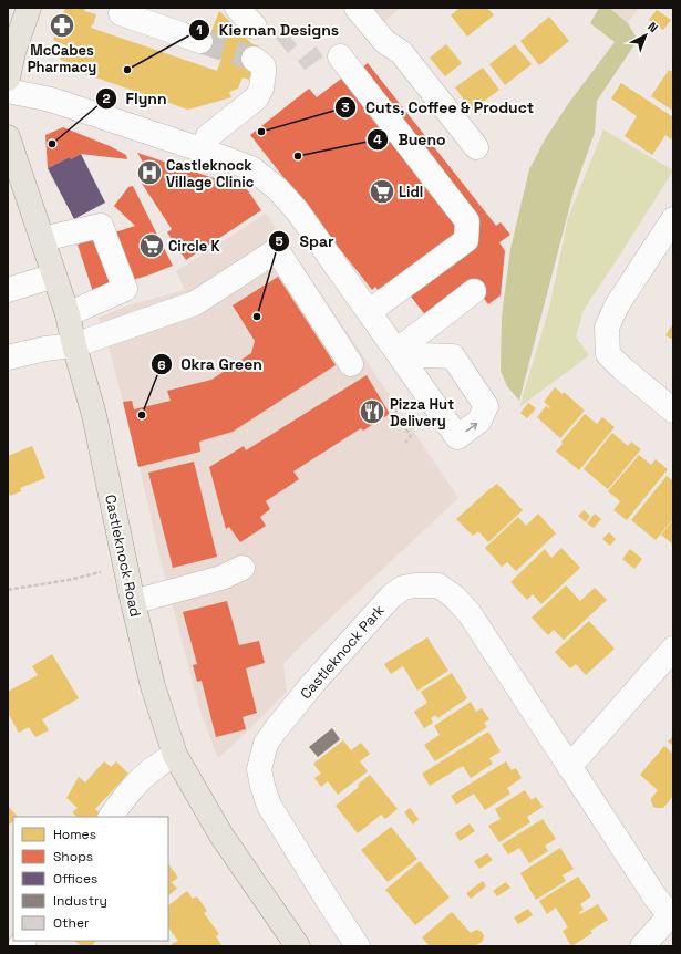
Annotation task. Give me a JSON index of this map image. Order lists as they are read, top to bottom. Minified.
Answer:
{"streets":{"main road":["Castleknock Road"],"street":["Castleknock Park"]},"places":{"pharmacy":["McCabes Pharmacy"],"other":["Kiernan Designs","Cuts, Coffee & Product","Flynn","Bueno","Spar","Okra Green"],"hospital":["Castleknock Village Clinic"],"supermarket":["Lidl","Circle K"],"restaurant":["Pizza Hut Delivery"]},"legend":["Homes","Shops","Offices","Industry","Other"],"north":"top right"}
